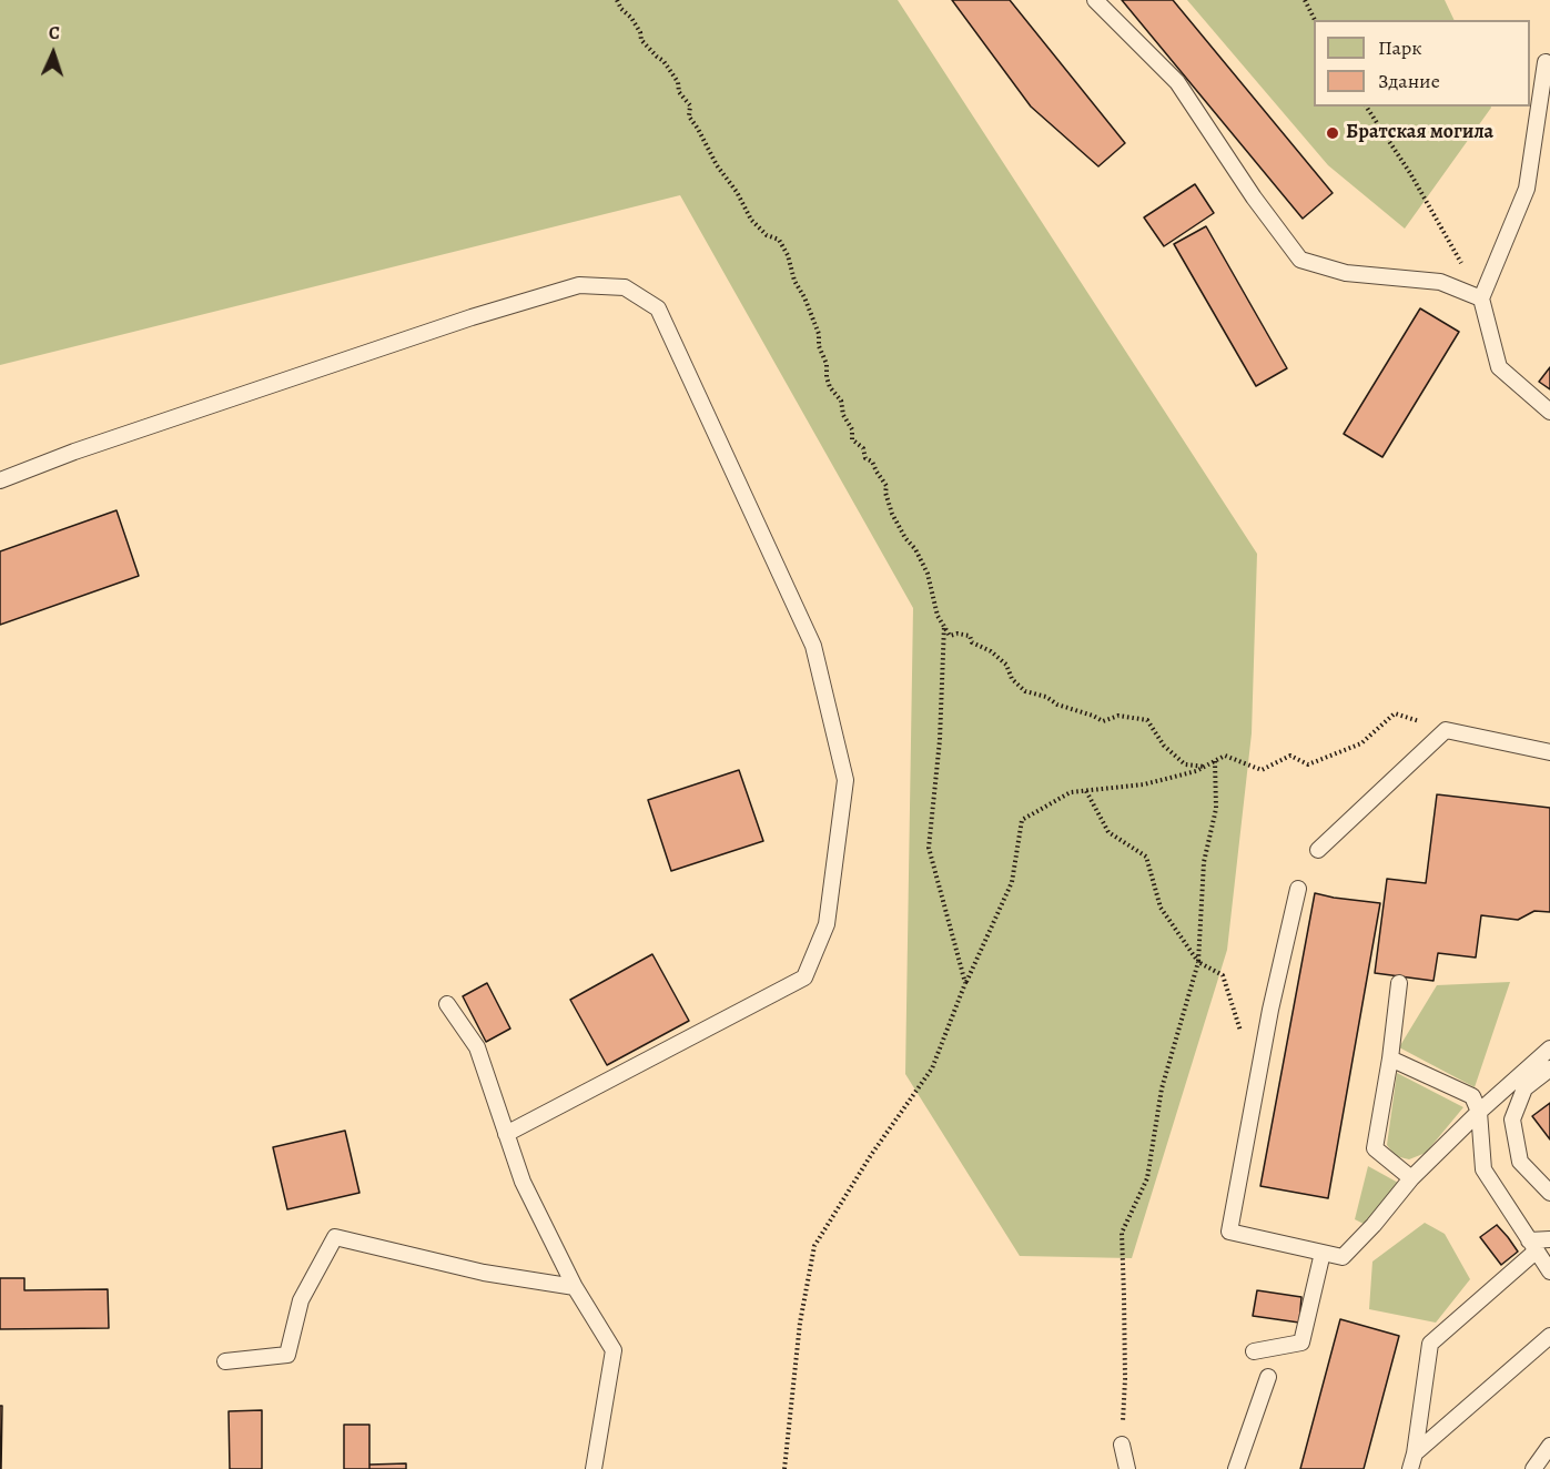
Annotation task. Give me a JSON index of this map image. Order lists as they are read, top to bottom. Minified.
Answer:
{"places":["Братская могила"],"legend":["Парк","Здание"],"north":"top"}
